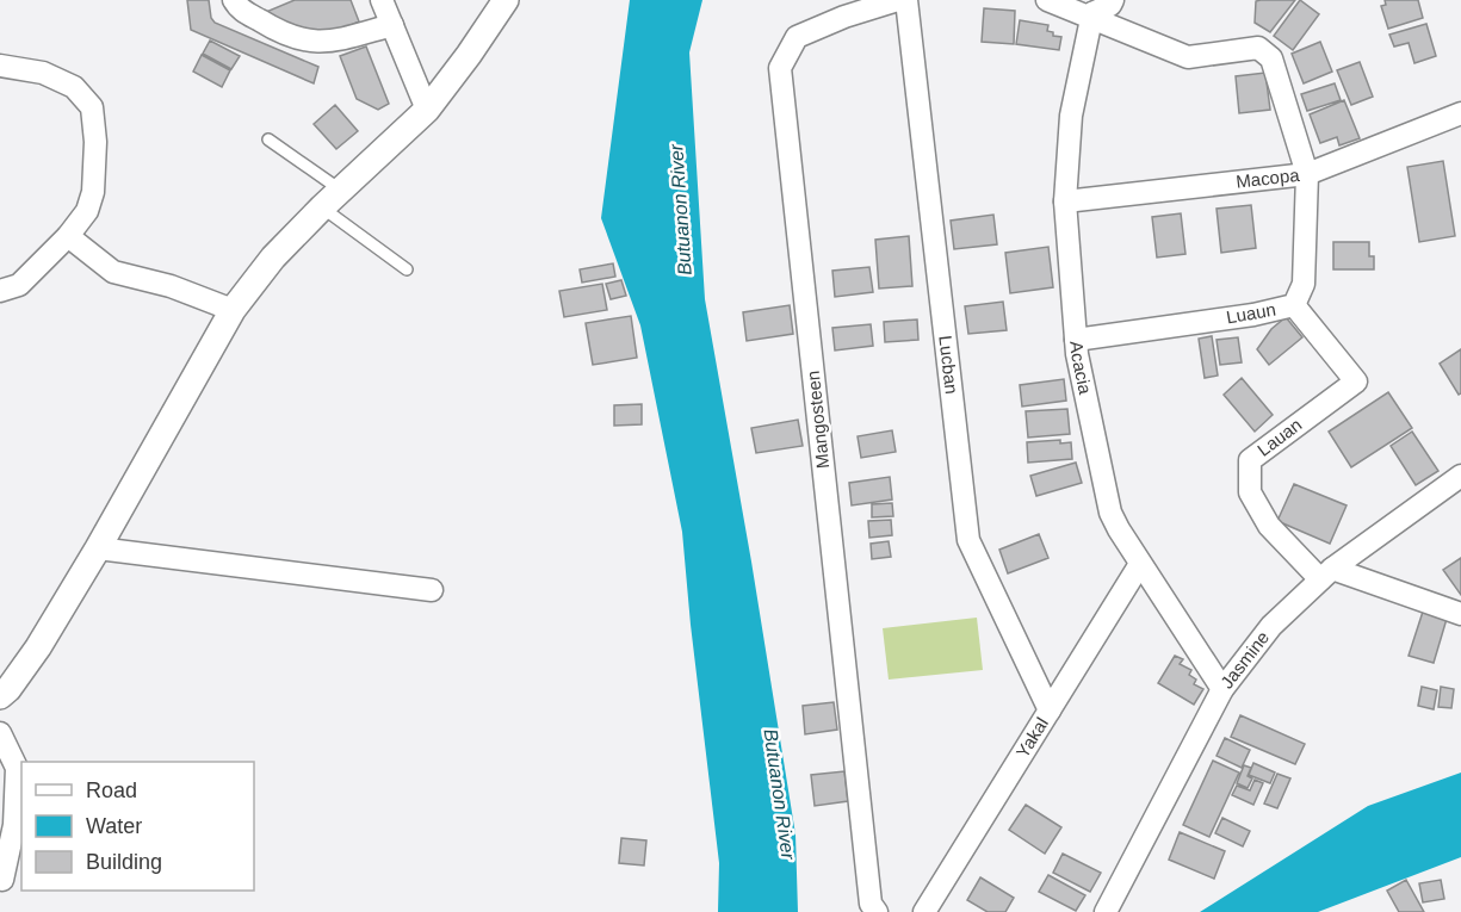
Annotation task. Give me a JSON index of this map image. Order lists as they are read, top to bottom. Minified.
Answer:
{"streets":{"street":["Macopa","Luaun","Lucban","Acacia","Mangosteen","Lauan","Jasmine","Yakal"]},"crossings":[["Macopa","Luaun"],["Macopa","Acacia"],["Luaun","Acacia"],["Luaun","Lauan"],["Lucban","Yakal"],["Acacia","Jasmine"],["Acacia","Yakal"],["Lauan","Jasmine"]],"water":["Butuanon River"],"legend":["Road","Water","Building"]}
